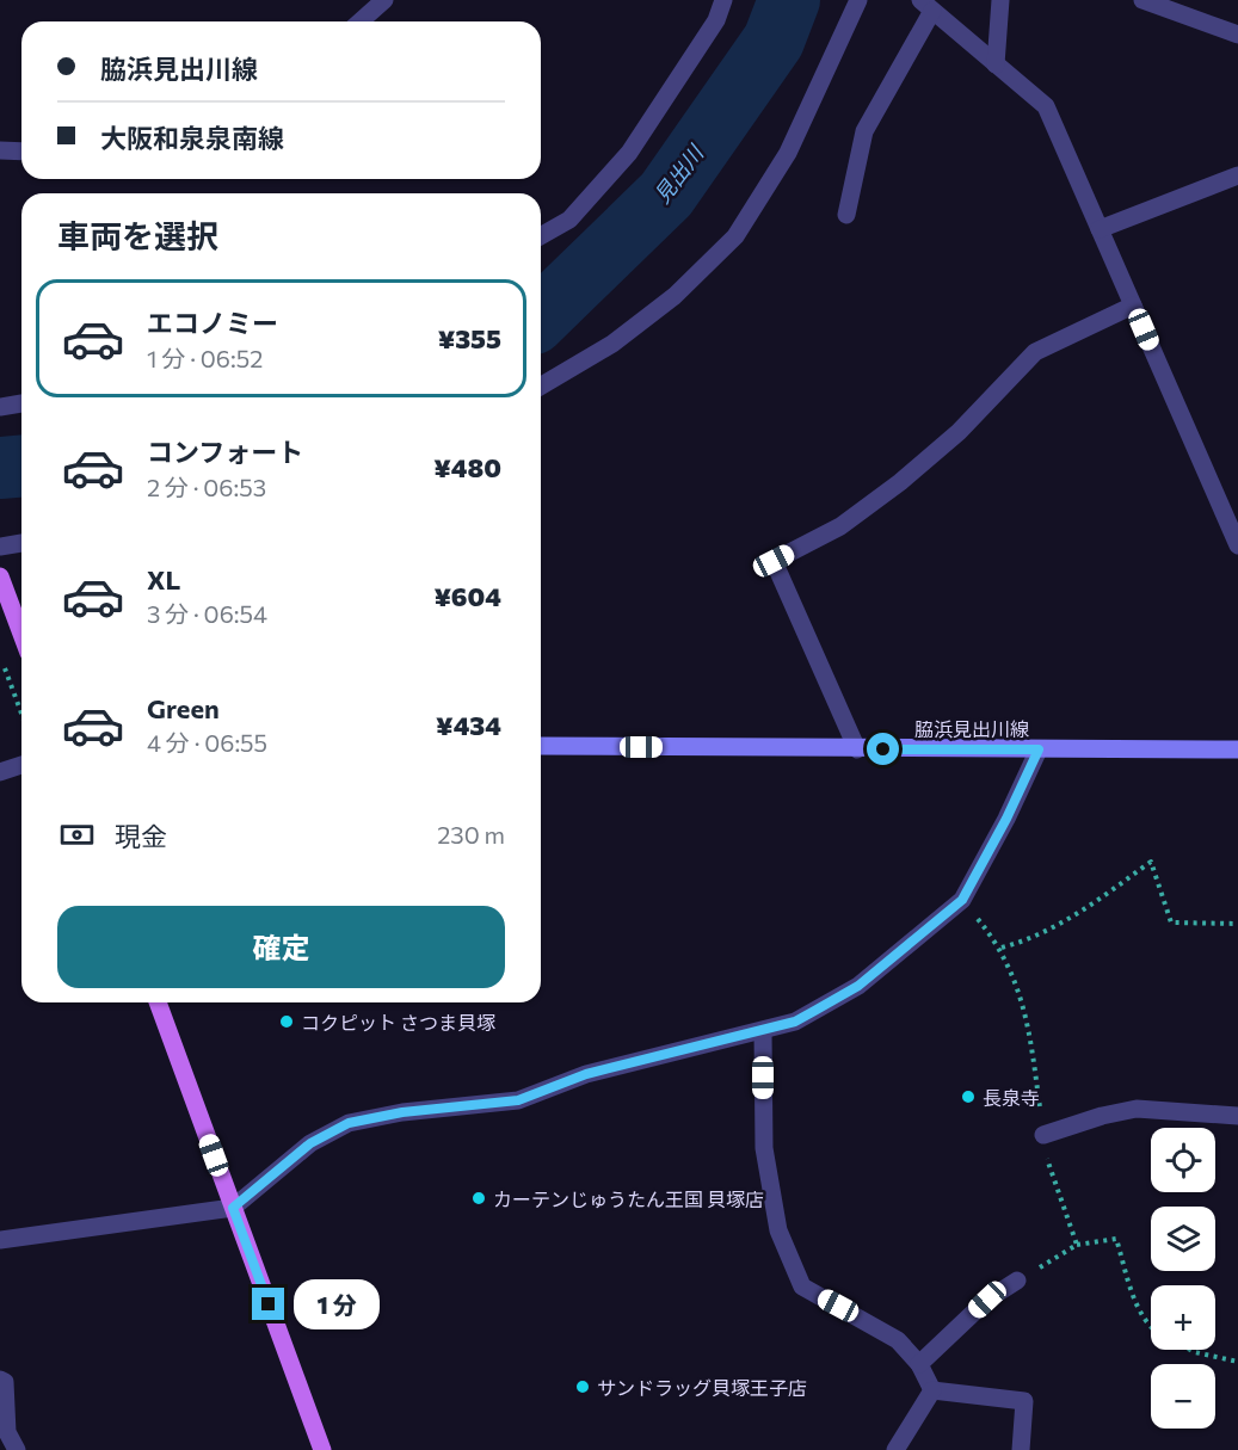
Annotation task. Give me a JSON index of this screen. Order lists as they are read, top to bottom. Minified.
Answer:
{"streets":{"street":["脇浜見出川線"]},"water":["見出川"],"places":["コクピット さつま貝塚","長泉寺","カーテンじゅうたん王国 貝塚店","サンドラッグ貝塚王子店"],"page":{"banner":["脇浜見出川線","大阪和泉泉南線"],"heading":"車両を選択","list":[{"name":"エコノミー","note":"1 分 · 06:52","value":"¥355"},{"name":"コンフォート","note":"2 分 · 06:53","value":"¥480"},{"name":"XL","note":"3 分 · 06:54","value":"¥604"},{"name":"Green","note":"4 分 · 06:55","value":"¥434"}],"pay":["現金","230 m"],"buttons":"確定","map_buttons":["+","−"],"bubble":"1 分"}}
